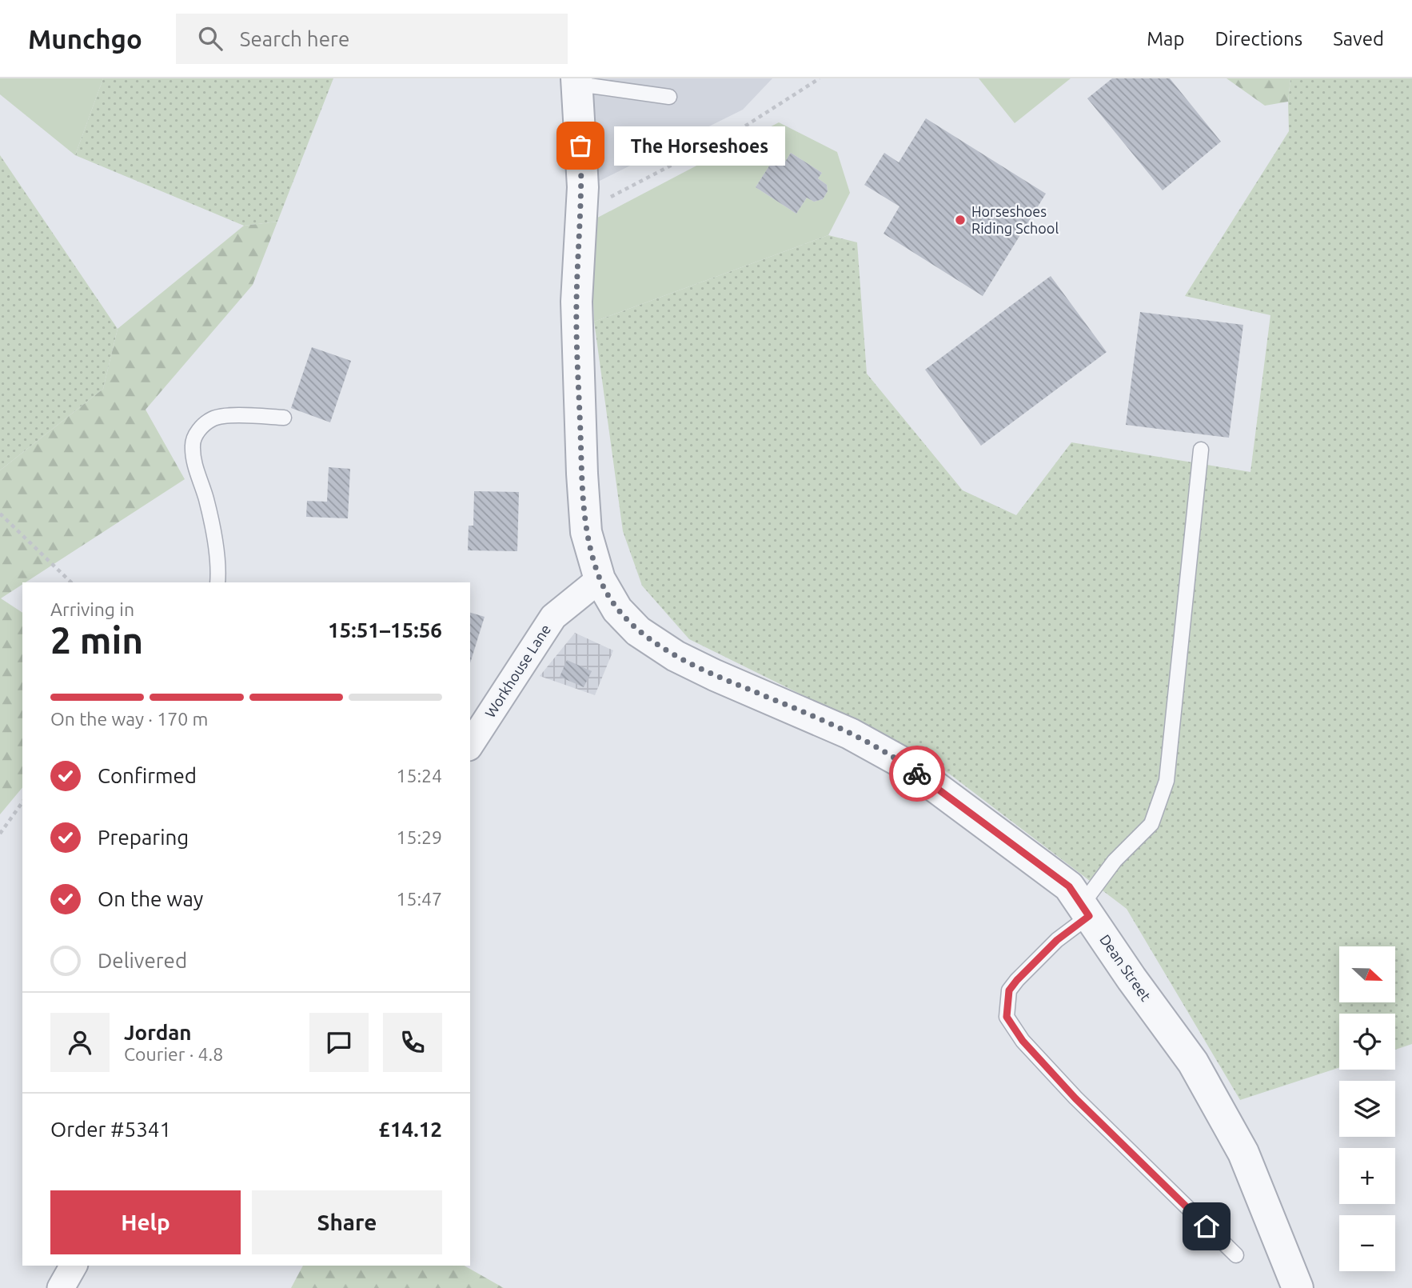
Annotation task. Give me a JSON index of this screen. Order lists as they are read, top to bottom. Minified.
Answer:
{"streets":{"street":["Workhouse Lane","Dean Street"]},"crossings":[["Workhouse Lane","Dean Street"]],"places":["The Horseshoes","Horseshoes Riding School"],"north":"right","page":{"header":"Munchgo","search":"Search here","nav":["Map","Directions","Saved"],"bubble":"The Horseshoes","heading":["2 min","Arriving in","15:51–15:56"],"panel":["Jordan","Courier · 4.8","Order #5341","£14.12"],"bar":"On the way · 170 m","list":[["Confirmed","15:24"],["Preparing","15:29"],["On the way","15:47"],"Delivered"],"map_buttons":["+","−"],"buttons":["Help","Share"]}}
